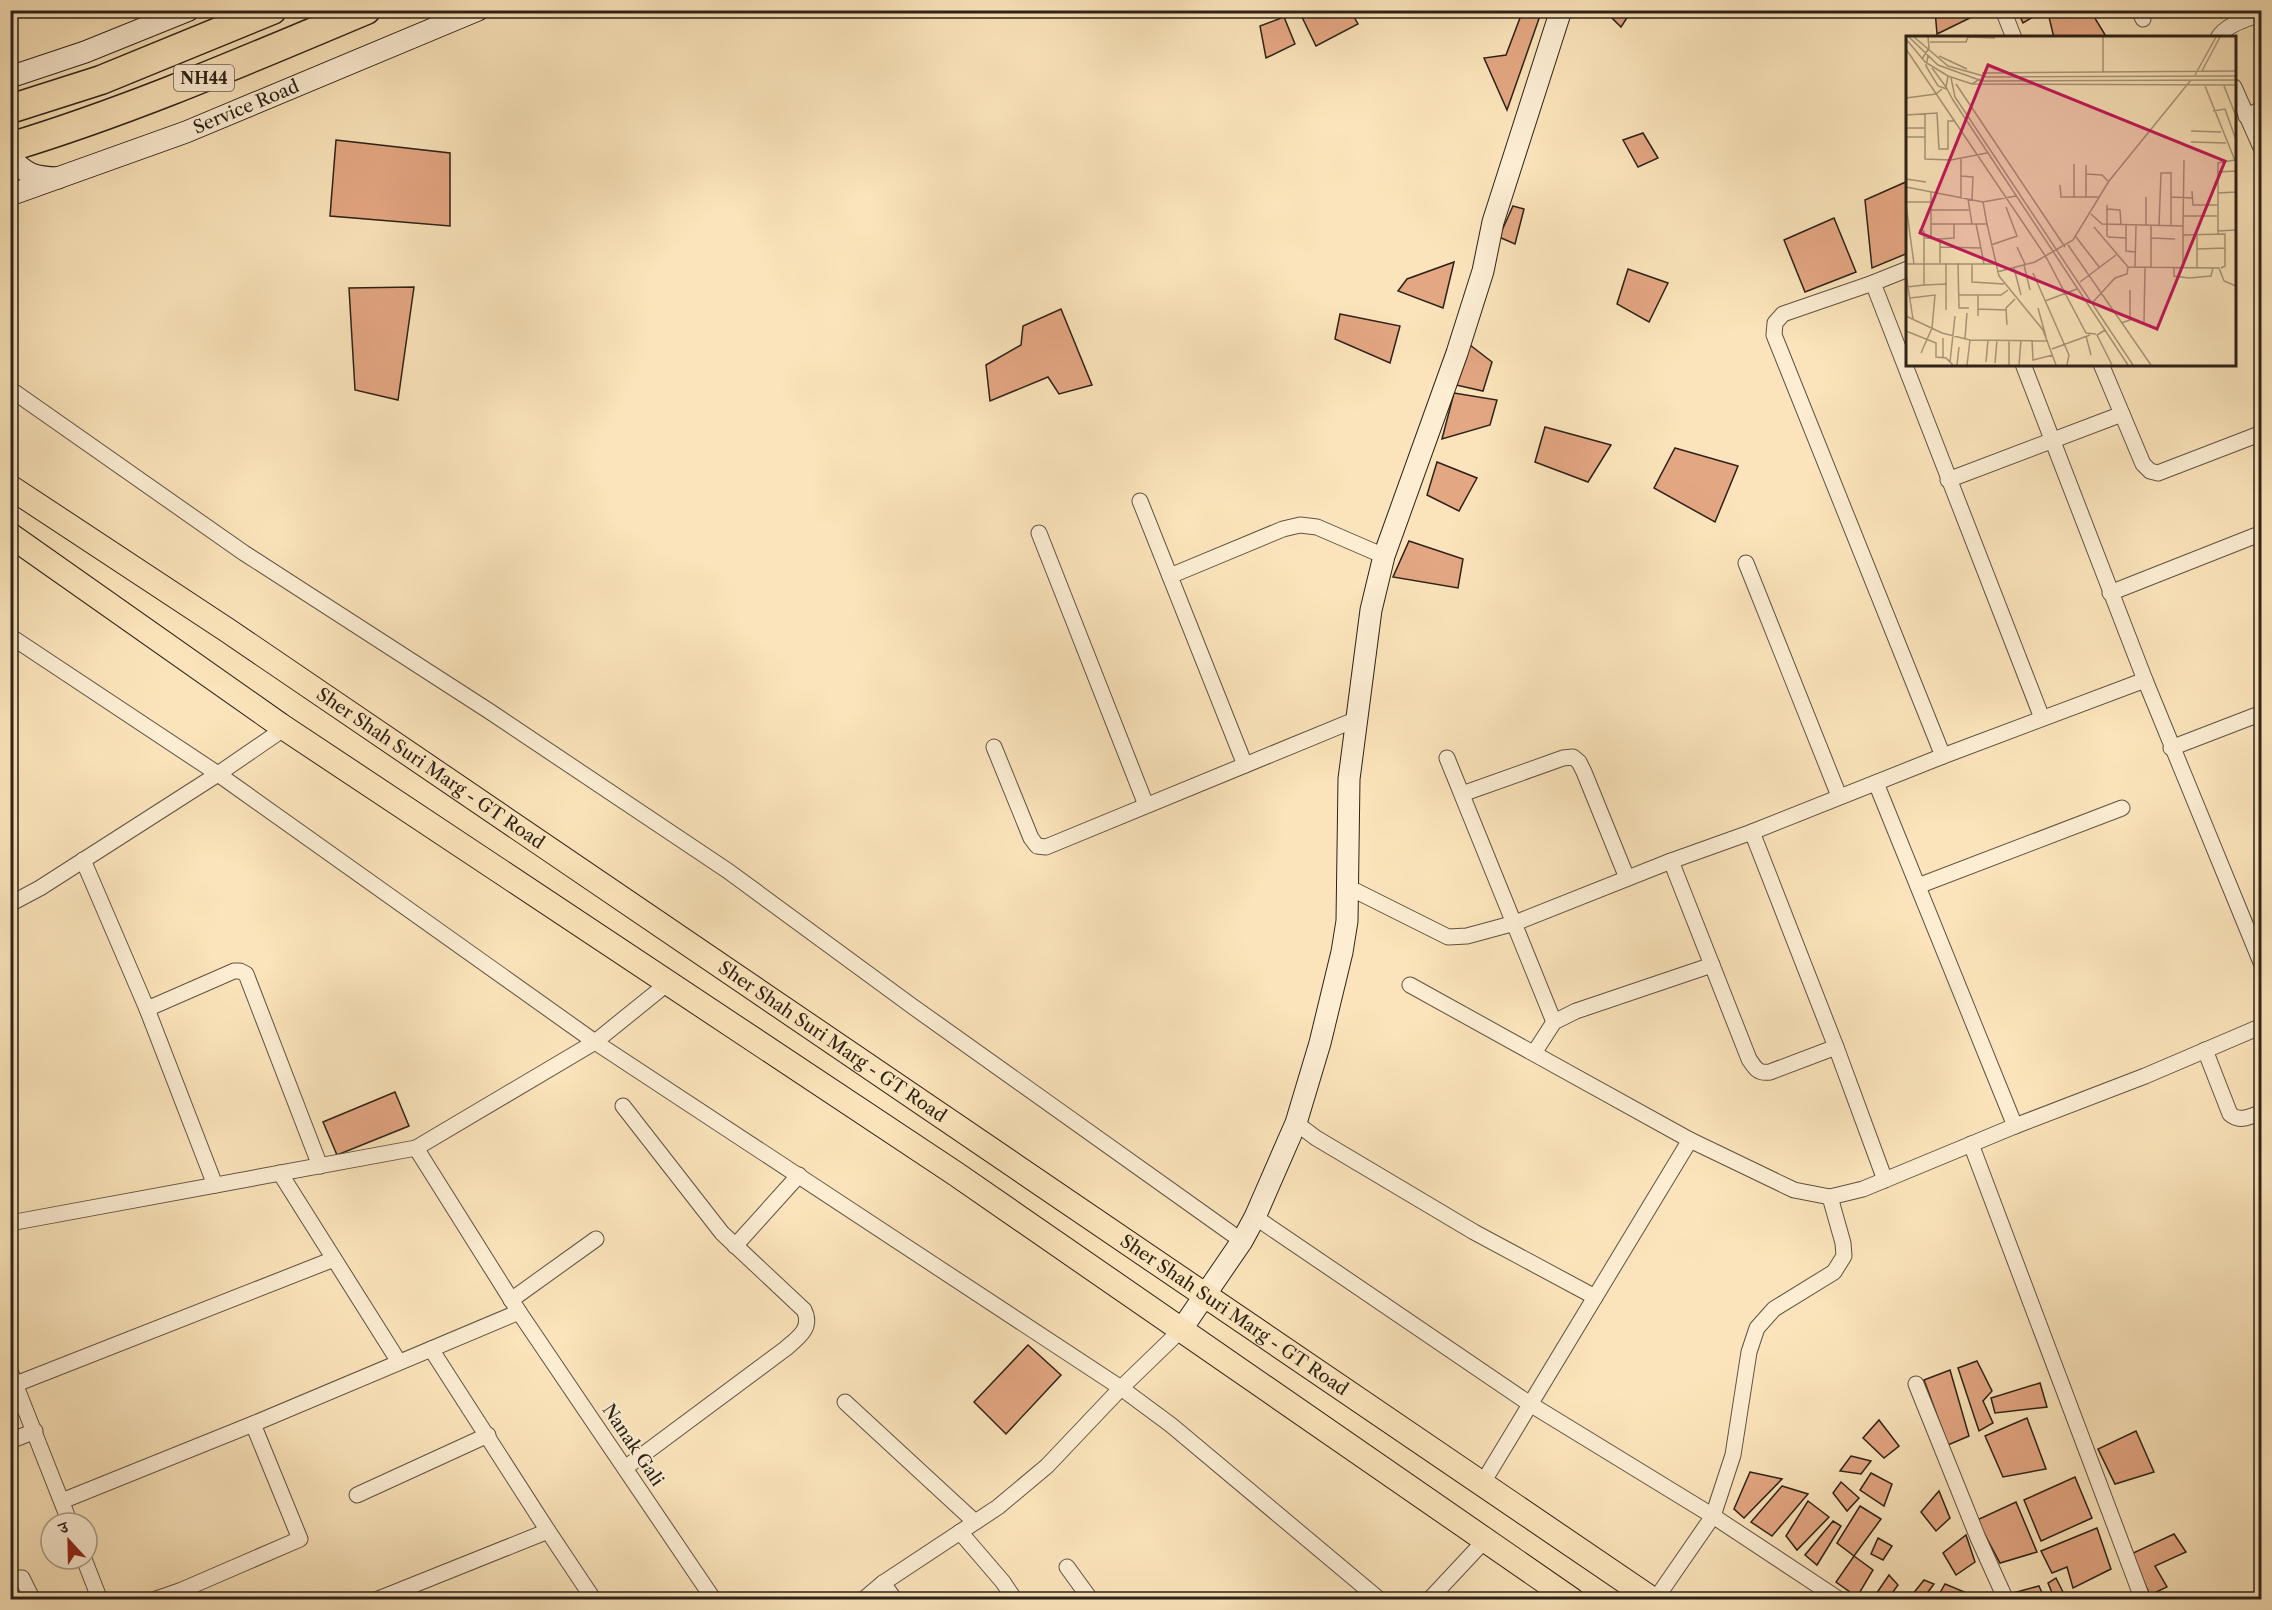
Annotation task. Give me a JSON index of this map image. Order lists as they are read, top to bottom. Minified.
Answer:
{"streets":{"highway":["NH44"],"main road":["Sher Shah Suri Marg - GT Road"],"street":["Service Road","Nanak Gali"]},"north":"top"}
